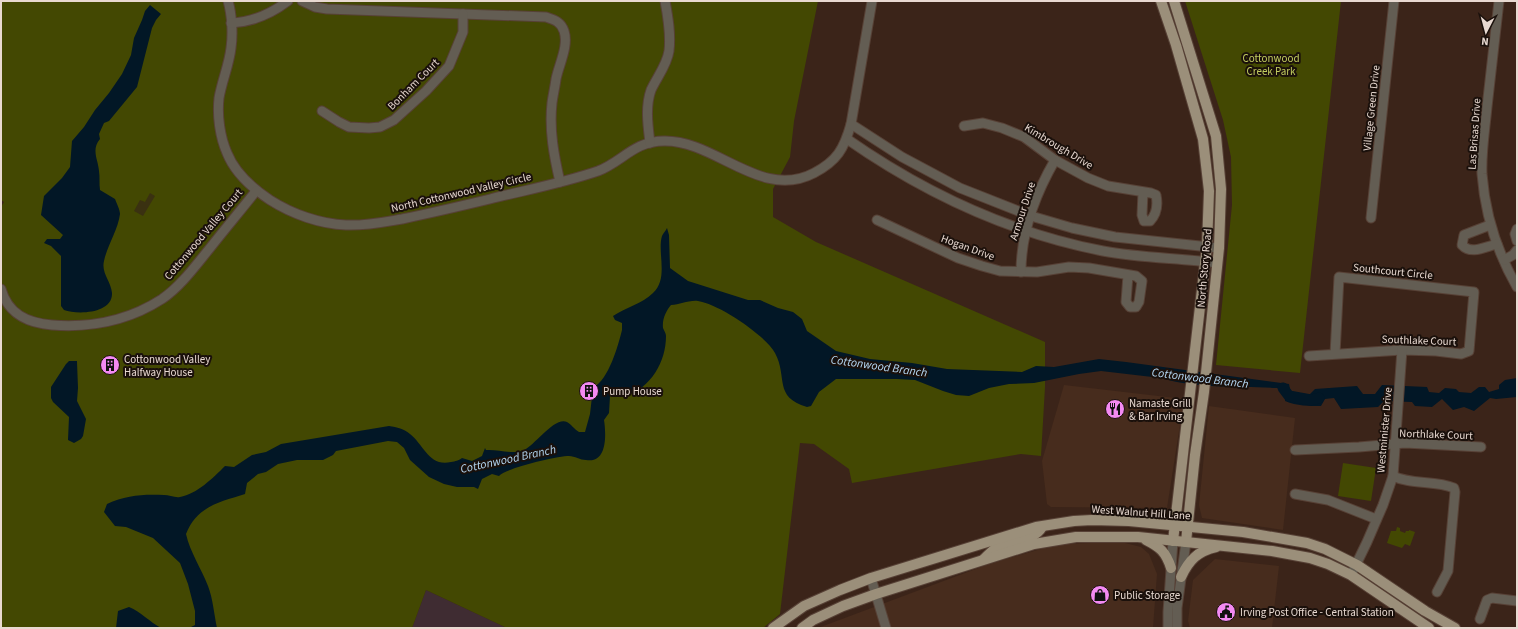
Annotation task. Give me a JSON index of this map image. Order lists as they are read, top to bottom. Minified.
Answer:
{"streets":{"main road":["North Story Road","West Walnut Hill Lane"],"street":["Bonham Court","Village Green Drive","Las Brisas Drive","Kimbrough Drive","North Cottonwood Valley Circle","Armour Drive","Cottonwood Valley Court","Hogan Drive","Southcourt Circle","Southlake Court","Westminister Drive","Northlake Court"]},"crossings":[["Kimbrough Drive","Armour Drive"],["North Cottonwood Valley Circle","Cottonwood Valley Court"],["Armour Drive","Hogan Drive"],["North Story Road","West Walnut Hill Lane"],["Southcourt Circle","Southlake Court"],["Southlake Court","Westminister Drive"],["Westminister Drive","Northlake Court"],["Westminister Drive","West Walnut Hill Lane"]],"water":["Cottonwood Branch"],"parks":["Cottonwood Creek Park"],"places":{"building":["Cottonwood Valley Halfway House","Pump House"],"restaurant":["Namaste Grill & Bar Irving"],"shop":["Public Storage"],"public building":["Irving Post Office - Central Station"]},"north":"bottom"}
